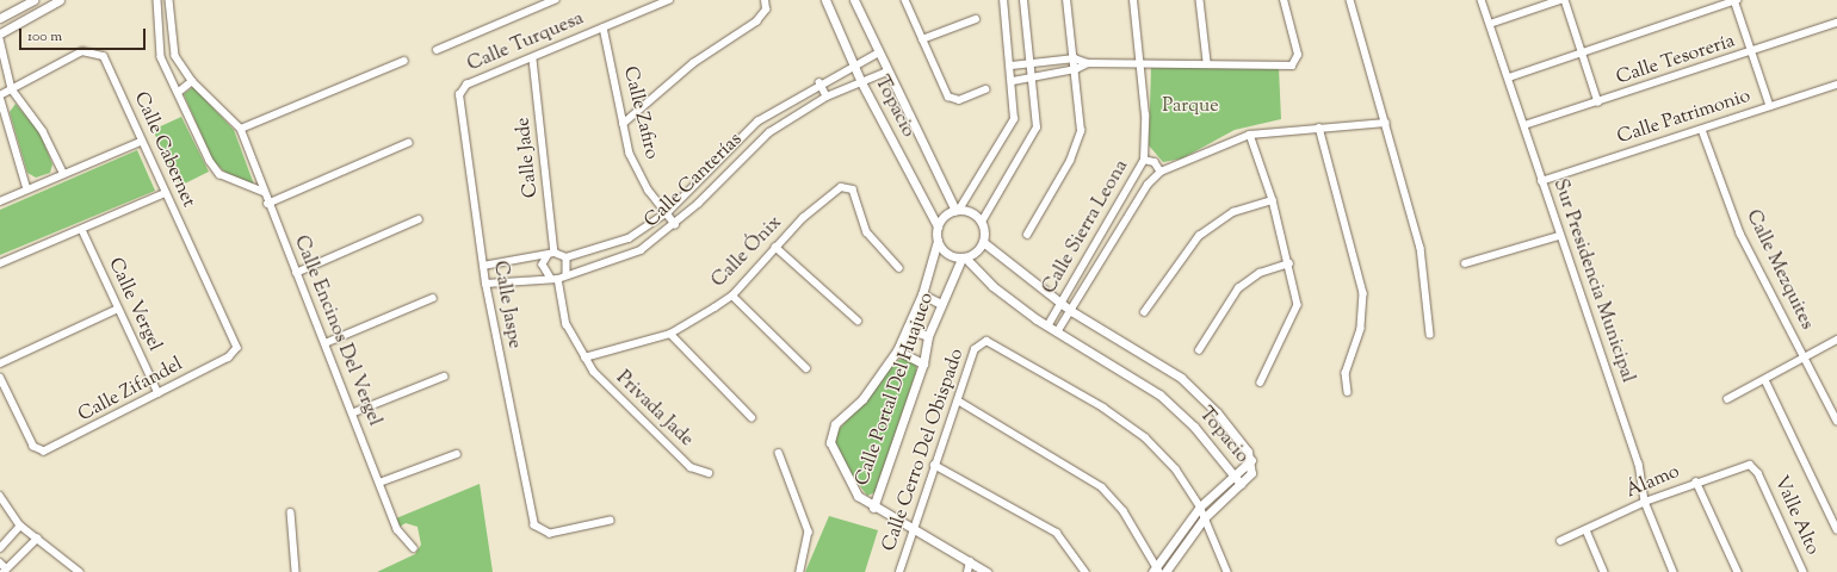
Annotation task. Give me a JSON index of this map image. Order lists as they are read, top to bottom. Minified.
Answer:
{"streets":{"street":["Calle Turquesa","Calle Tesorería","Topacio","Calle Zafiro","Calle Patrimonio","Calle Cabernet","Calle Jade","Calle Canterías","Calle Sierra Leona","Calle Ónix","Calle Mezquites","Sur Presidencia Municipal","Calle Vergel","Calle Jaspe","Calle Encinos Del Vergel","Calle Portal Del Huajuco","Calle Zifandel","Privada Jade","Calle Cerro Del Obispado","Álamo","Valle Alto"]},"crossings":[["Calle Turquesa","Calle Zafiro"],["Calle Turquesa","Calle Jade"],["Calle Turquesa","Calle Jaspe"],["Calle Tesorería","Sur Presidencia Municipal"],["Topacio","Calle Canterías"],["Topacio","Calle Sierra Leona"],["Topacio","Calle Portal Del Huajuco"],["Calle Zafiro","Calle Canterías"],["Calle Patrimonio","Calle Mezquites"],["Calle Patrimonio","Sur Presidencia Municipal"],["Calle Cabernet","Calle Zifandel"],["Calle Jade","Calle Canterías"],["Calle Ónix","Privada Jade"],["Sur Presidencia Municipal","Álamo"],["Calle Vergel","Calle Zifandel"],["Calle Portal Del Huajuco","Calle Cerro Del Obispado"],["Álamo","Valle Alto"]],"parks":["Parque"],"scale_bar":"100 m"}
